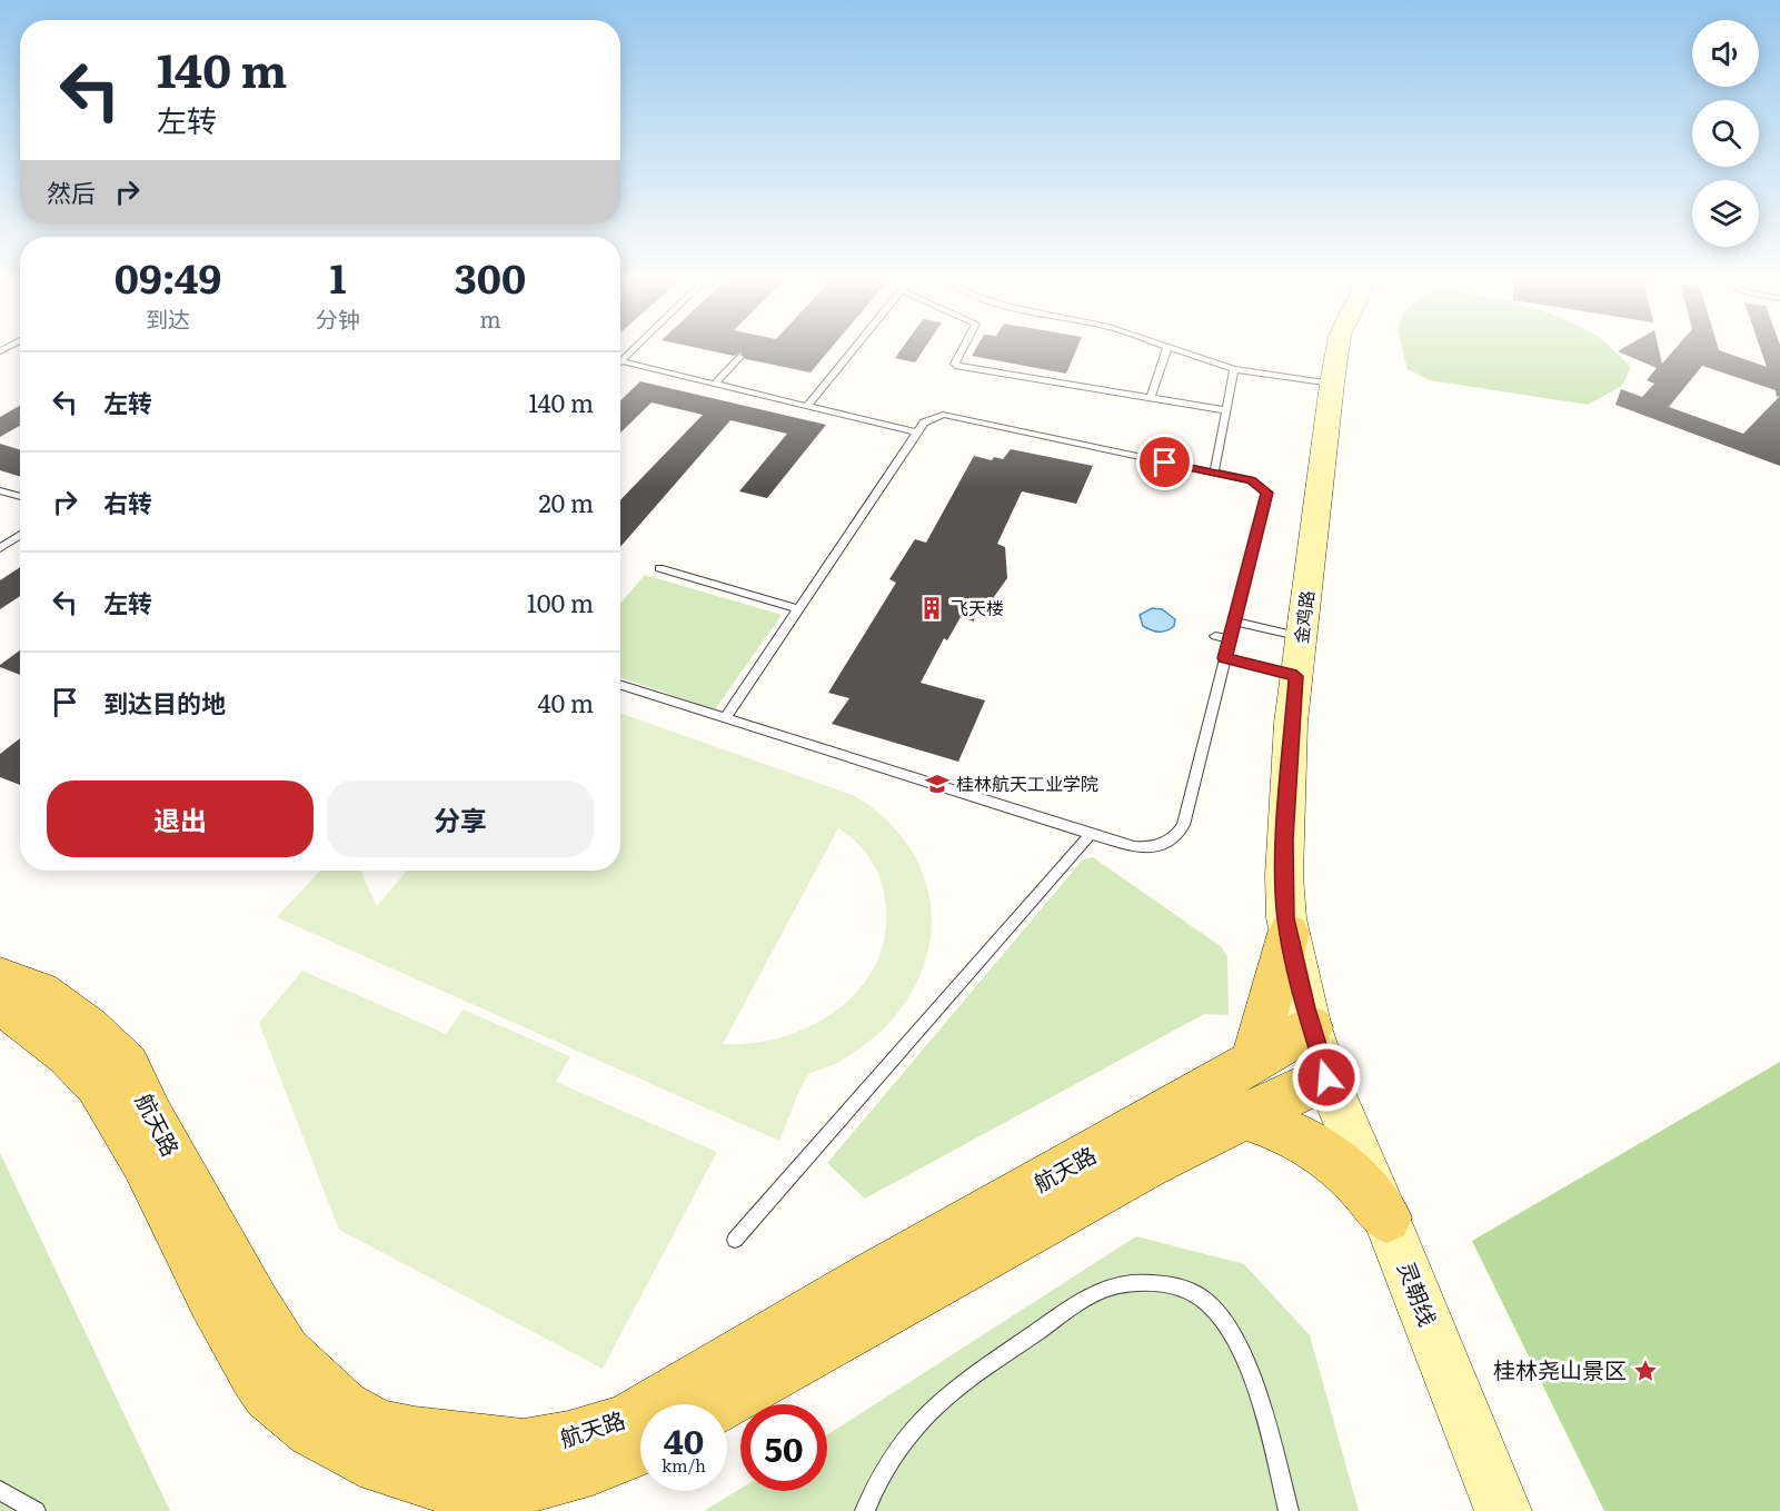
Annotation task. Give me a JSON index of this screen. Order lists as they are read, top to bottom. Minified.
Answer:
{"streets":{"main road":["金鸡路","航天路","灵朝线"]},"crossings":[["金鸡路","航天路"],["金鸡路","灵朝线"],["航天路","灵朝线"]],"places":{"building":["飞天楼"],"school or university":["桂林航天工业学院"],"place":["桂林尧山景区"]},"page":{"turn":["140 m","左转"],"then":"然后","eta":["09:49","到达","1","分钟","300","m"],"list":[{"name":"左转","value":"140 m"},{"name":"右转","value":"20 m"},{"name":"左转","value":"100 m"},{"name":"到达目的地","value":"40 m"}],"buttons":["退出","分享"],"speed":"40 km/h","limit":"50"}}
